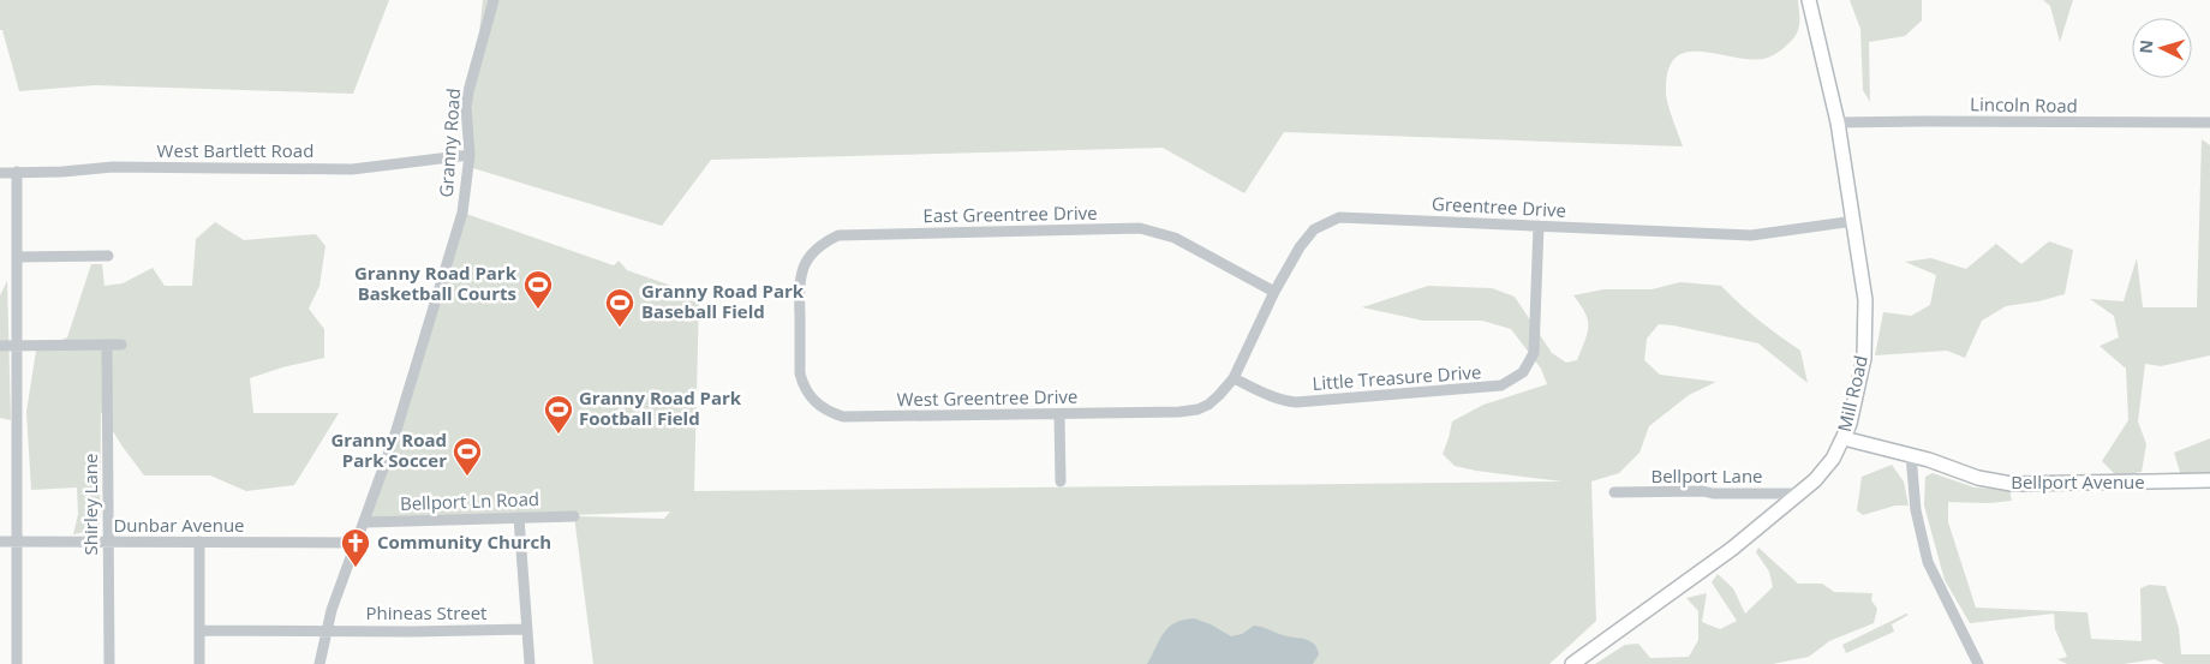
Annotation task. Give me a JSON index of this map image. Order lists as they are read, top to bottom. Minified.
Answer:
{"streets":{"main road":["Mill Road","Bellport Avenue"],"street":["Lincoln Road","Granny Road","West Bartlett Road","Greentree Drive","East Greentree Drive","Little Treasure Drive","West Greentree Drive","Bellport Lane","Bellport Ln Road","Shirley Lane","Dunbar Avenue","Phineas Street"]},"crossings":[["Lincoln Road","Mill Road"],["Granny Road","West Bartlett Road"],["Granny Road","Bellport Ln Road"],["Granny Road","Dunbar Avenue"],["Granny Road","Phineas Street"],["Greentree Drive","East Greentree Drive"],["Greentree Drive","Little Treasure Drive"],["Greentree Drive","Mill Road"],["Greentree Drive","West Greentree Drive"],["East Greentree Drive","West Greentree Drive"],["Little Treasure Drive","West Greentree Drive"],["Mill Road","Bellport Lane"],["Mill Road","Bellport Avenue"],["Shirley Lane","Dunbar Avenue"]],"places":{"sports":["Granny Road Park Basketball Courts","Granny Road Park Baseball Field","Granny Road Park Football Field","Granny Road Park Soccer"],"church":["Community Church"]},"north":"left"}
